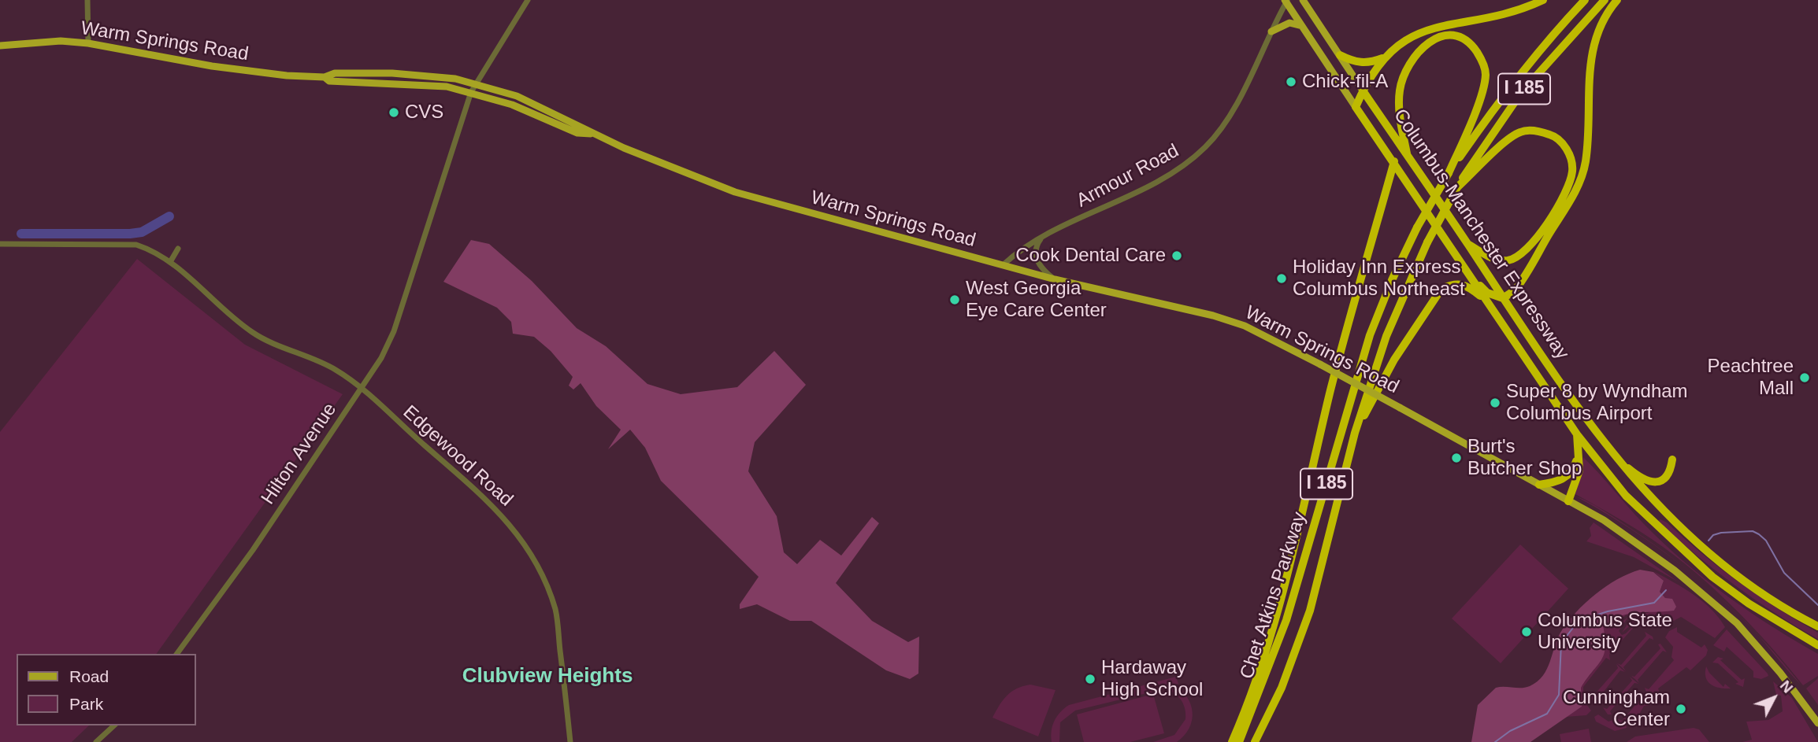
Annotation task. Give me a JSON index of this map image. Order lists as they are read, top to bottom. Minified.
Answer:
{"streets":{"highway":["I 185","Columbus-Manchester Expressway","Chet Atkins Parkway"],"main road":["Warm Springs Road"],"street":["Armour Road","Hilton Avenue","Edgewood Road"]},"crossings":[["Warm Springs Road","Armour Road"],["Warm Springs Road","Hilton Avenue"],["Armour Road","Columbus-Manchester Expressway"],["Hilton Avenue","Edgewood Road"]],"districts":["Clubview Heights"],"places":["Chick-fil-A","CVS","Cook Dental Care","Holiday Inn Express Columbus Northeast","West Georgia Eye Care Center","Peachtree Mall","Super 8 by Wyndham Columbus Airport","Burt's Butcher Shop","Columbus State University","Hardaway High School","Cunningham Center"],"legend":["Road","Park"],"north":"top right"}
